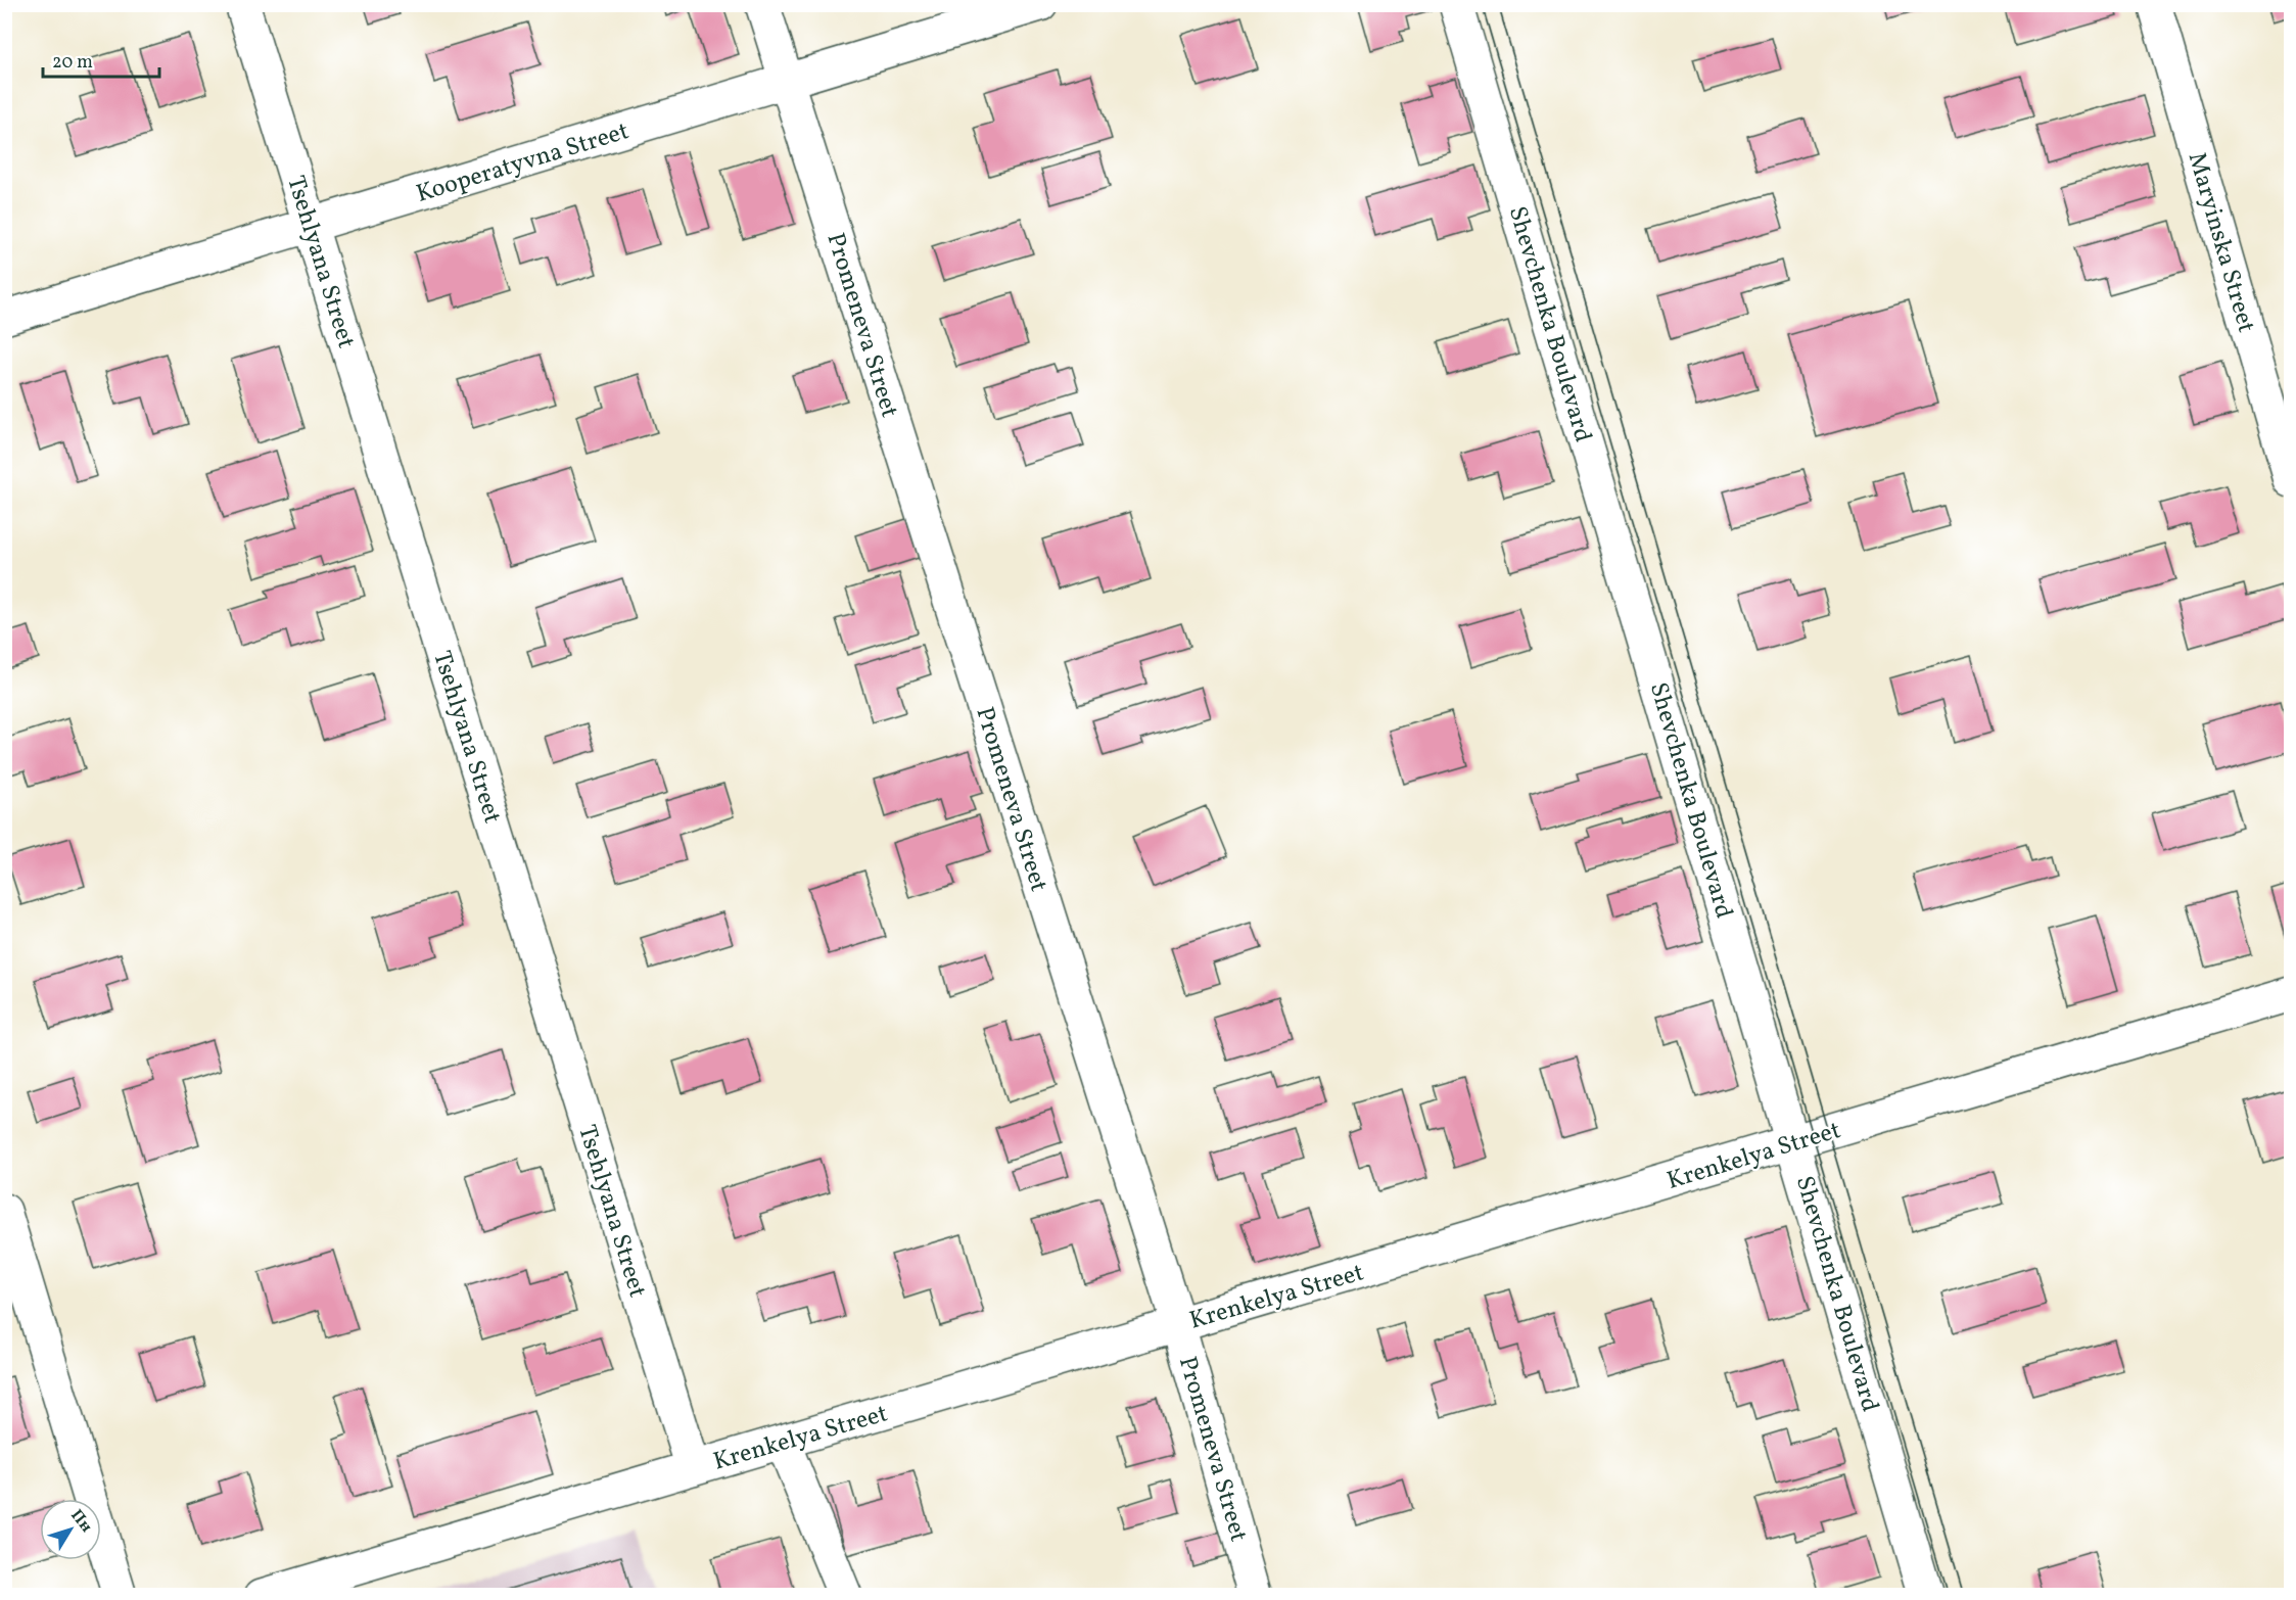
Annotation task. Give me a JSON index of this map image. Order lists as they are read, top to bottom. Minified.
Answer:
{"streets":{"street":["Kooperatyvna Street","Maryinska Street","Tsehlyana Street","Shevchenka Boulevard","Promeneva Street","Krenkelya Street"]},"crossings":[["Kooperatyvna Street","Tsehlyana Street"],["Kooperatyvna Street","Promeneva Street"],["Tsehlyana Street","Krenkelya Street"],["Shevchenka Boulevard","Krenkelya Street"],["Promeneva Street","Krenkelya Street"]],"scale_bar":"20 m","north":"top right"}
